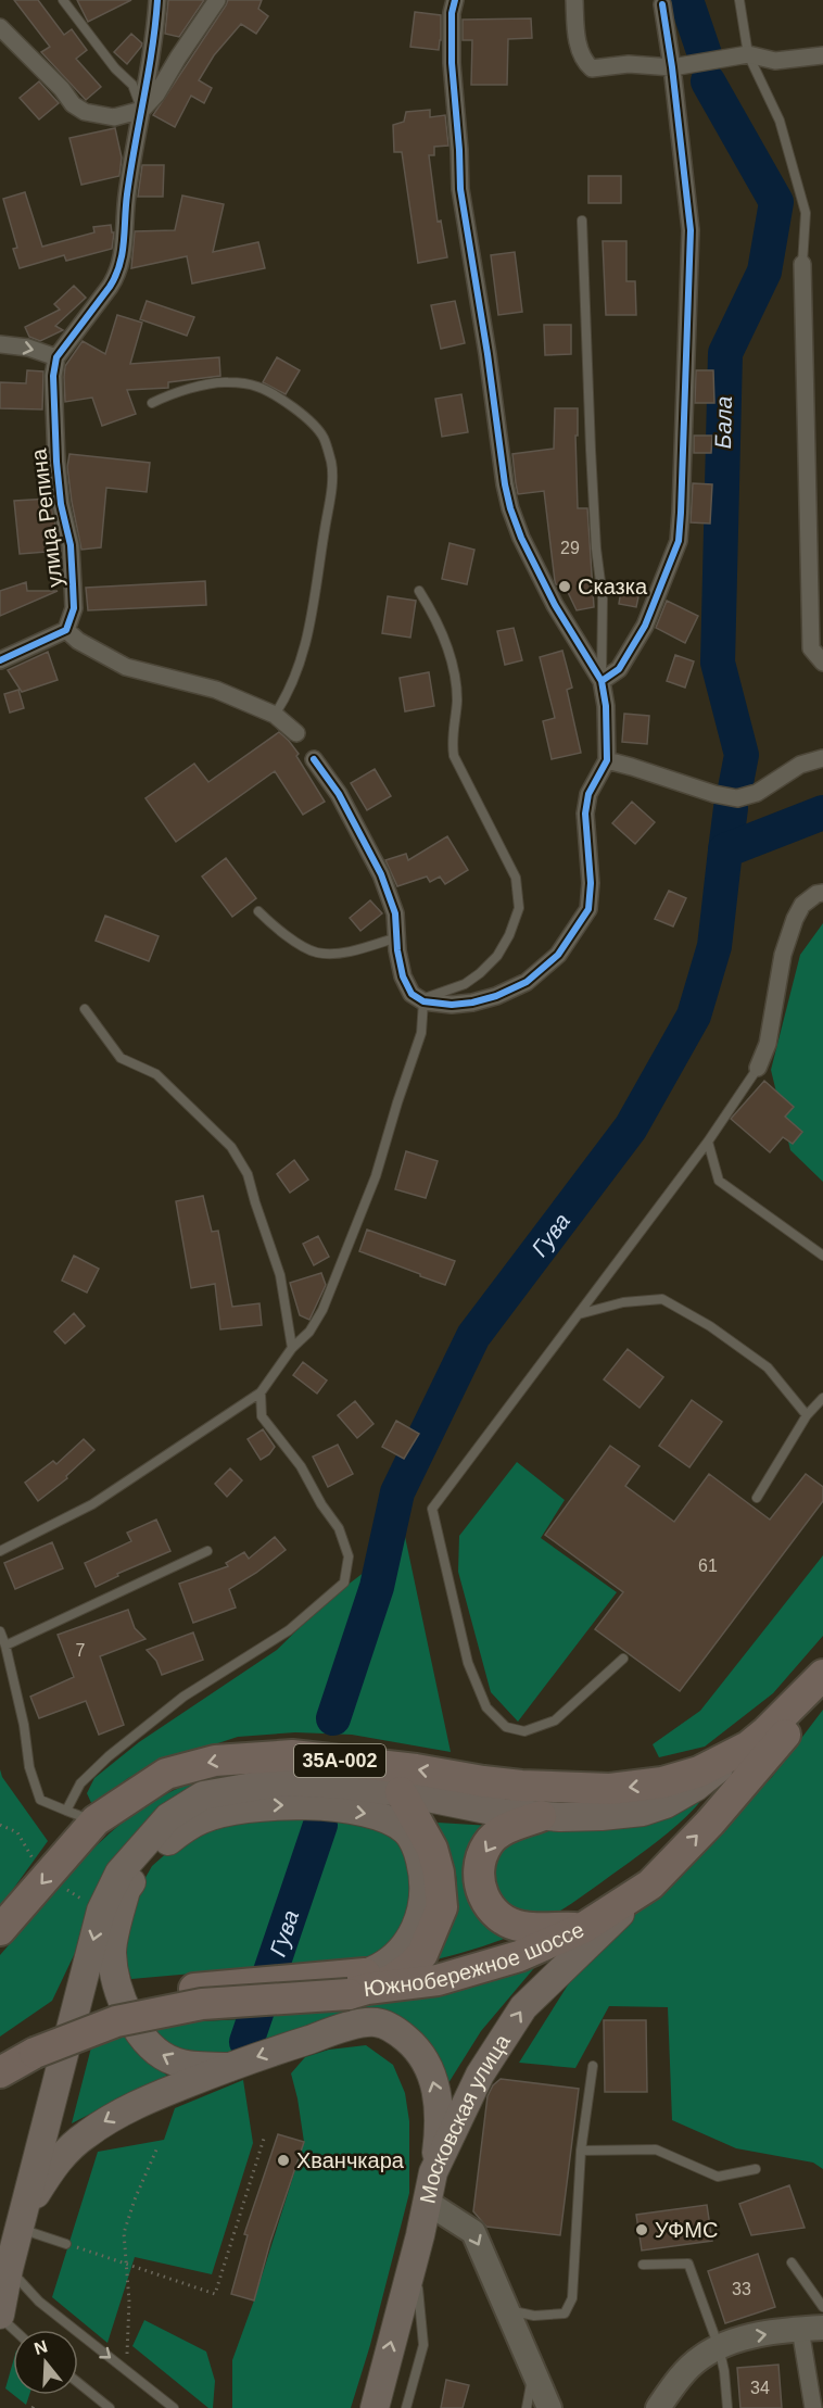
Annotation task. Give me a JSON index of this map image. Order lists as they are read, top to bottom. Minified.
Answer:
{"streets":{"highway":["35А-002","Южнобережное шоссе"],"main road":["Московская улица"],"street":["улица Репина"]},"crossings":[["Южнобережное шоссе","Московская улица"]],"one_way":["Московская улица"],"water":["Бала","Гува"],"places":["Сказка","Хванчкара","УФМС"],"house_numbers":["29","61","7","33","34"],"north":"top"}
